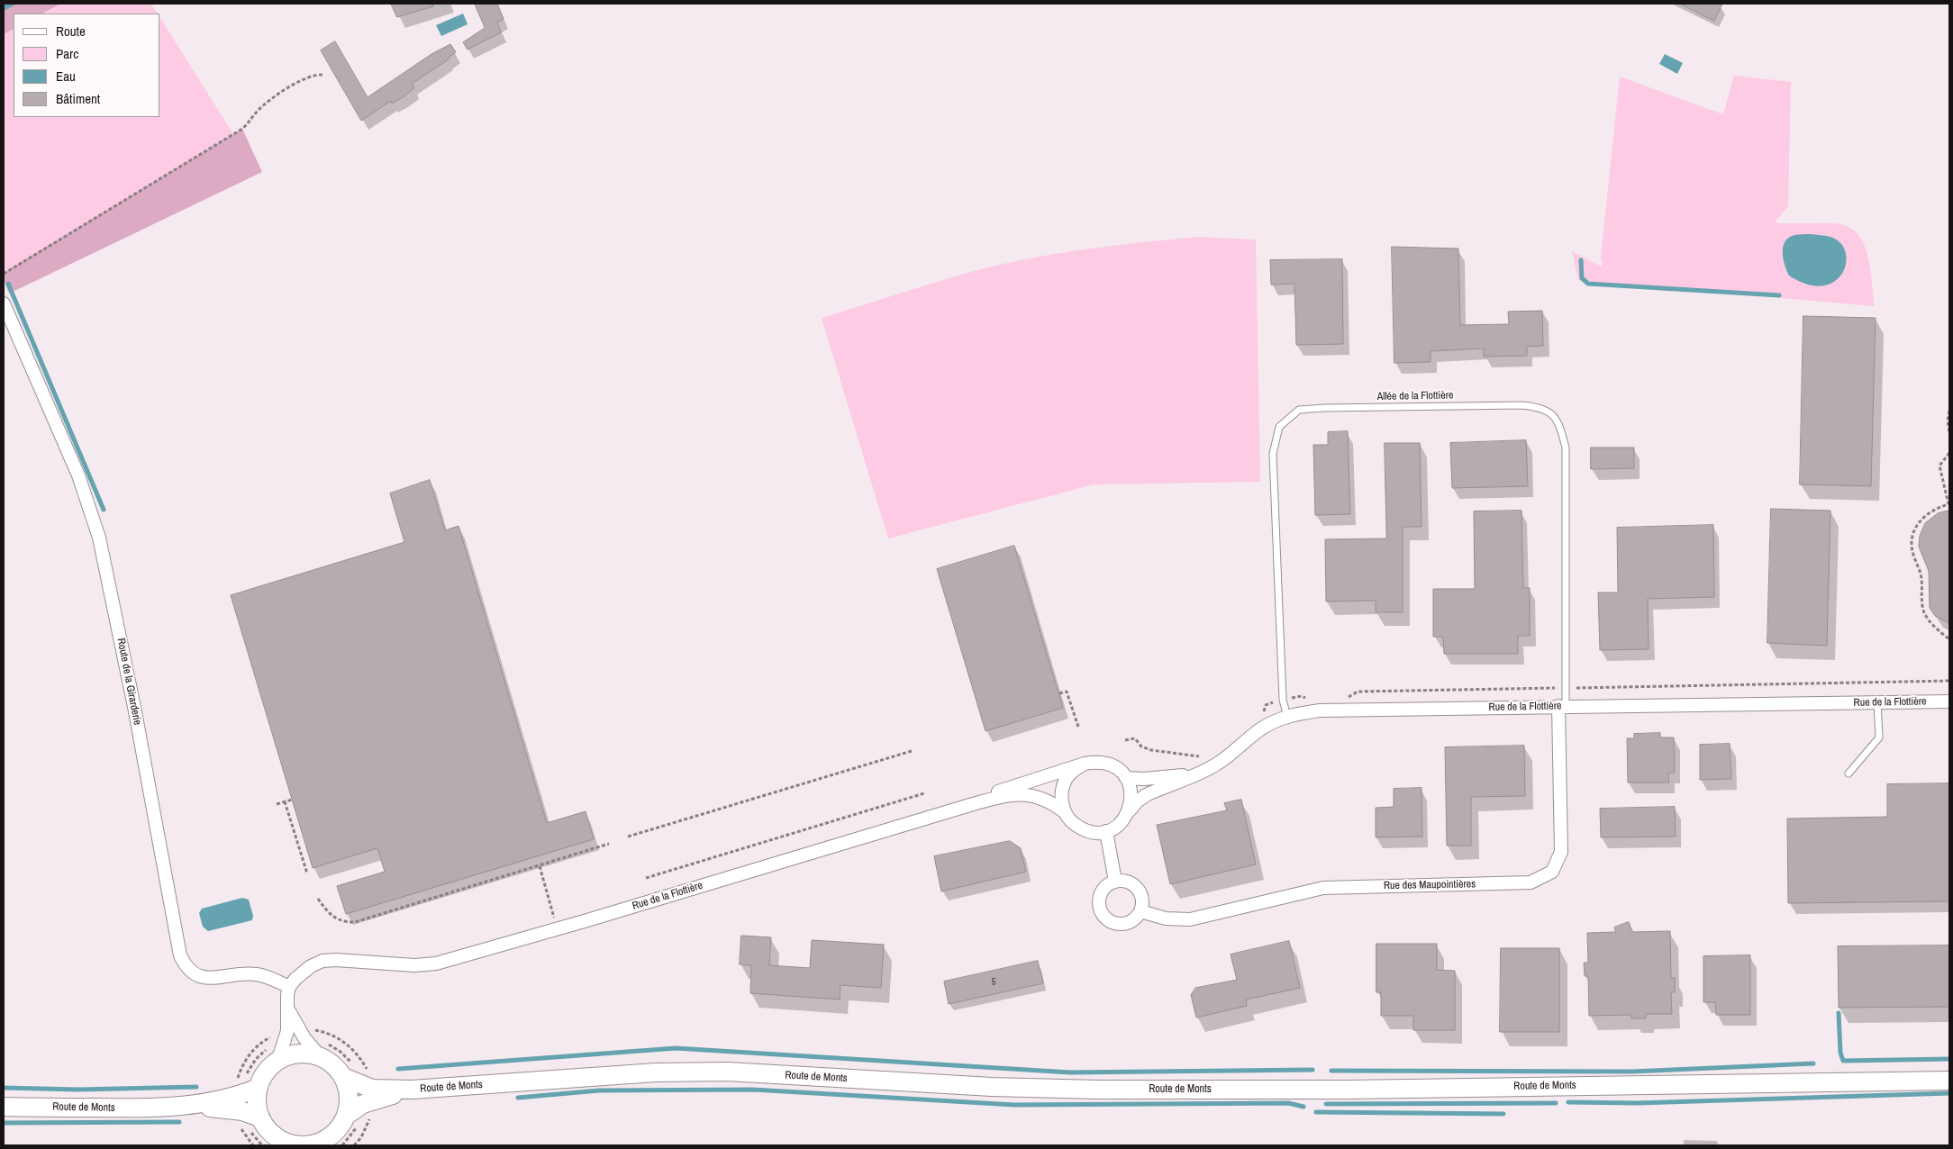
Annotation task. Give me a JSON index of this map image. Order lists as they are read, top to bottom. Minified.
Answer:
{"streets":{"main road":["Route de Monts"],"street":["Route de la Girarderie","Rue de la Flottière","Rue des Maupointières"],"lane":["Allée de la Flottière"]},"crossings":[["Allée de la Flottière","Rue de la Flottière"],["Allée de la Flottière","Rue des Maupointières"],["Route de la Girarderie","Rue de la Flottière"],["Rue de la Flottière","Rue des Maupointières"]],"house_numbers":["5"],"legend":["Route","Parc","Eau","Bâtiment"]}
